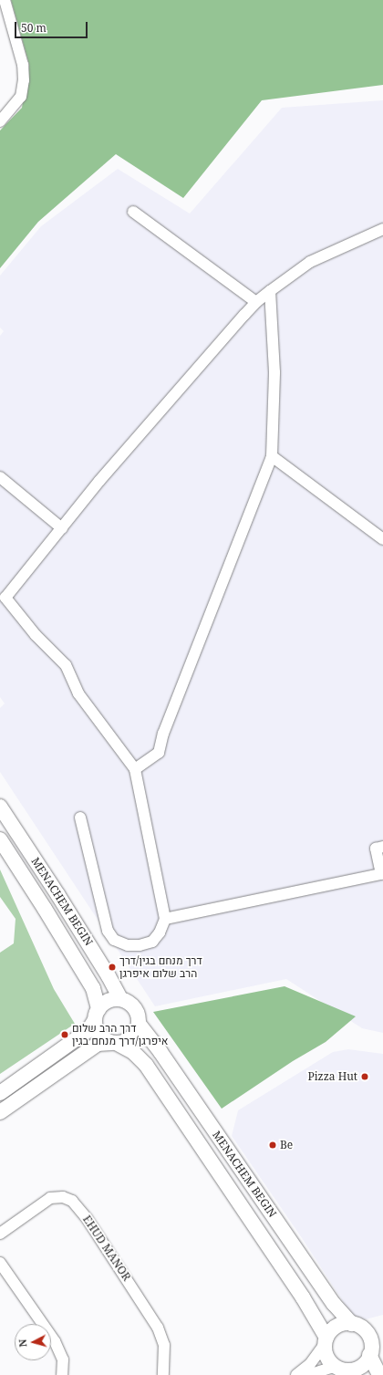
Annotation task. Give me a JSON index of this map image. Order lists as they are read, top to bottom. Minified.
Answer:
{"streets":{"main road":["MENACHEM BEGIN"],"street":["EHUD MANOR"]},"places":["דרך מנחם בגין/דרך הרב שלום איפרגן","דרך הרב שלום איפרגן/דרך מנחם בגין","Pizza Hut","Be"],"scale_bar":"50 m","north":"left"}
